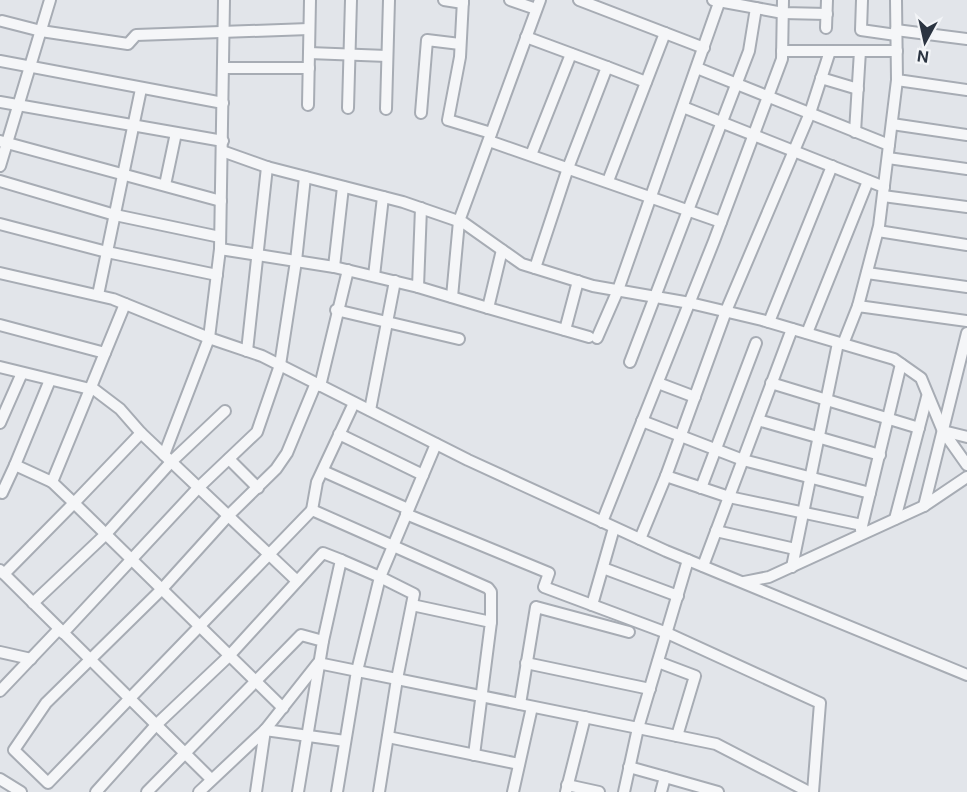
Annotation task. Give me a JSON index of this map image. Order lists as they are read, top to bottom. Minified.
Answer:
{"north":"bottom"}
